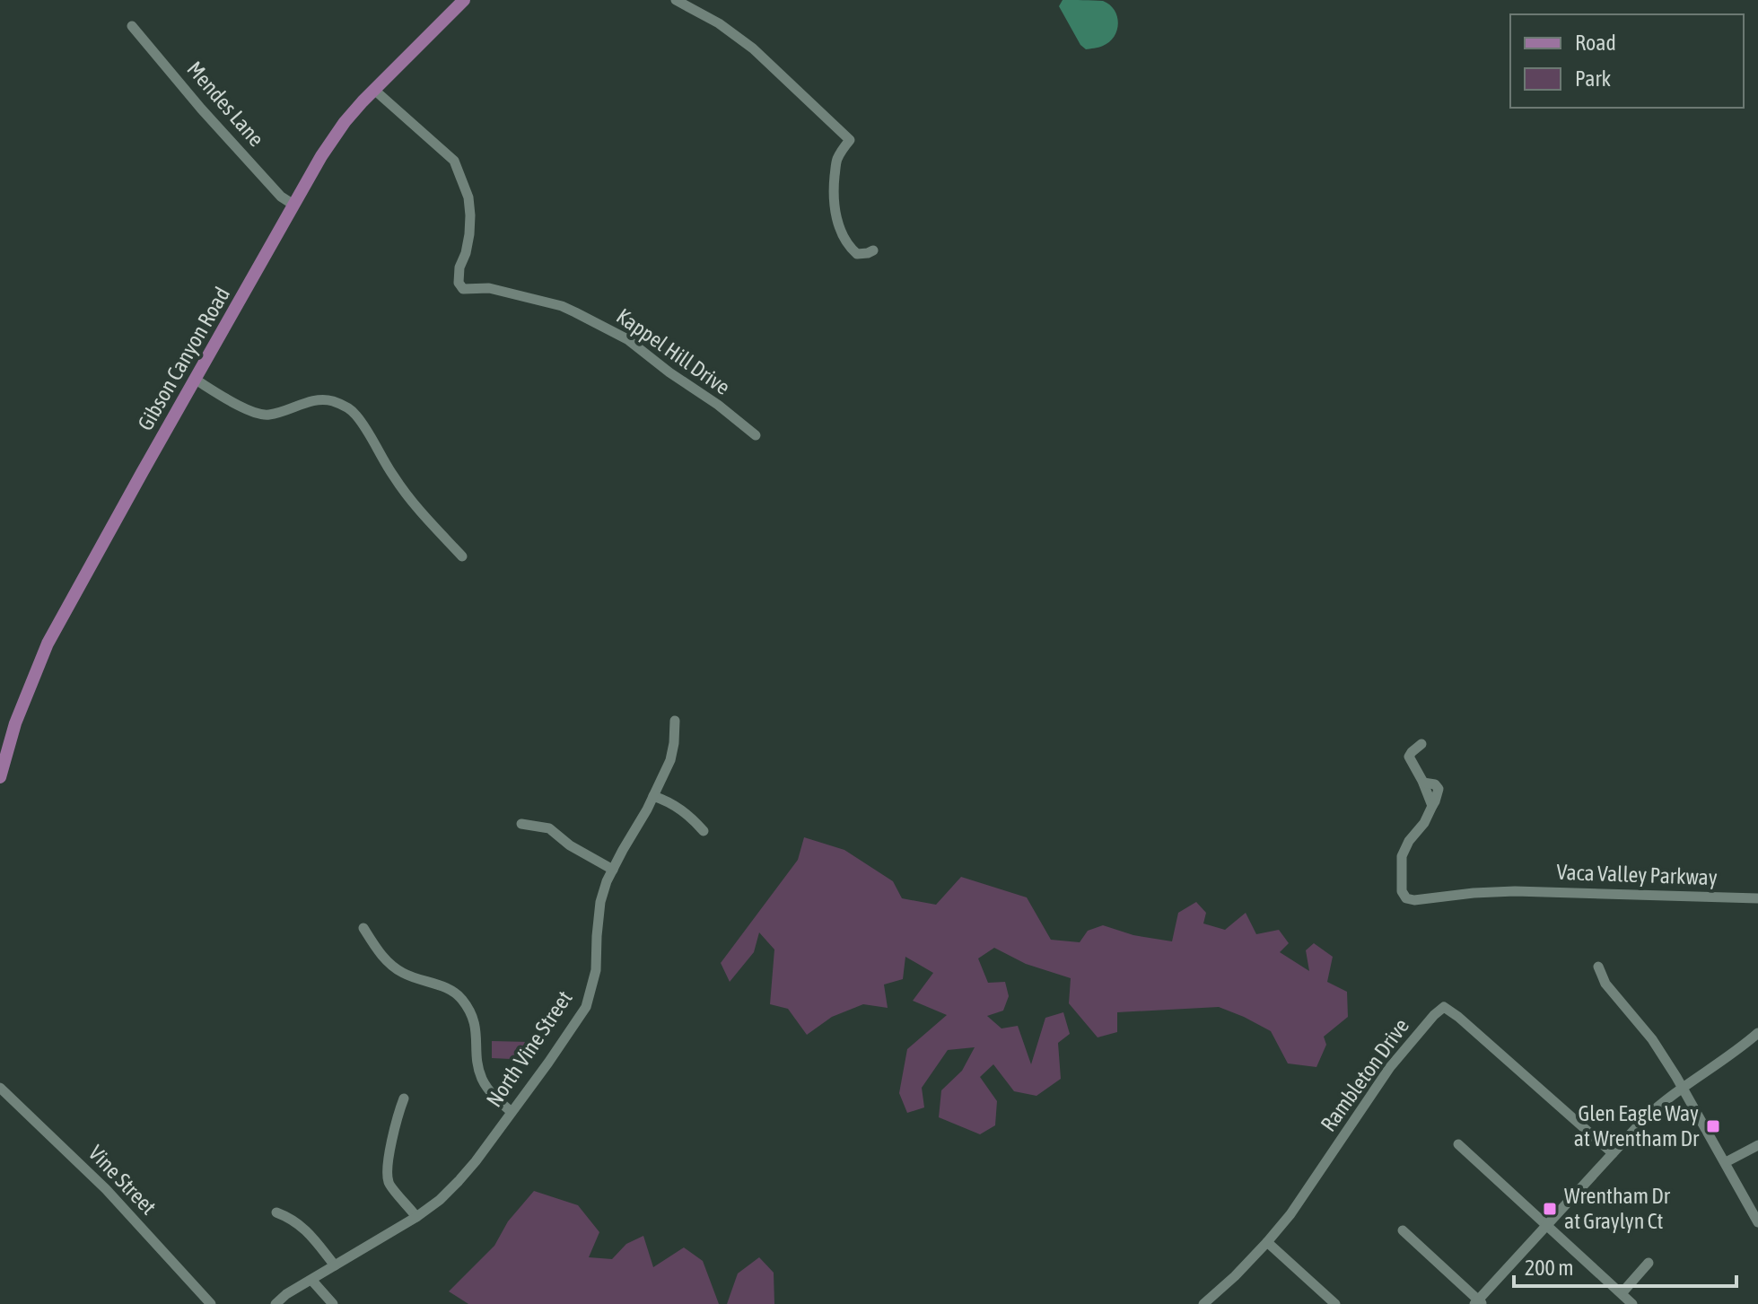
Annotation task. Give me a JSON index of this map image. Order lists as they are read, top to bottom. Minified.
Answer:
{"streets":{"main road":["Gibson Canyon Road"],"street":["Mendes Lane","Kappel Hill Drive","Vaca Valley Parkway","North Vine Street","Rambleton Drive","Vine Street"]},"crossings":[["Mendes Lane","Gibson Canyon Road"],["Kappel Hill Drive","Gibson Canyon Road"]],"places":{"transit":["Glen Eagle Way at Wrentham Dr","Wrentham Dr at Graylyn Ct"]},"legend":["Road","Park"],"scale_bar":"200 m"}
